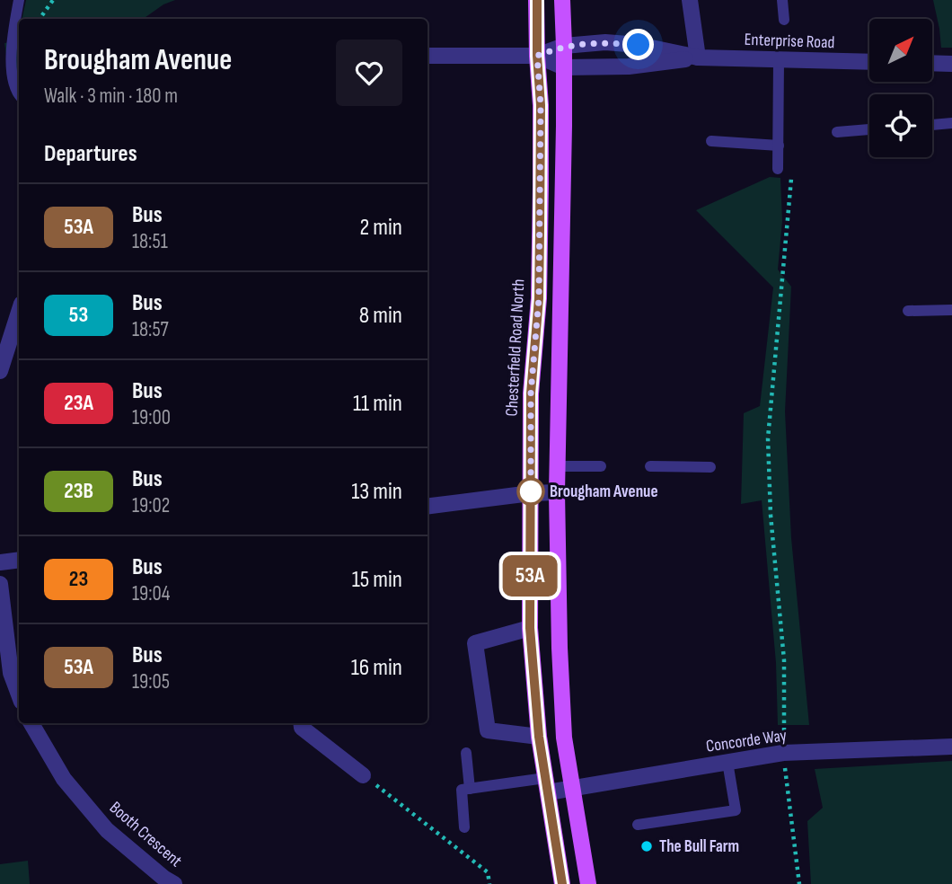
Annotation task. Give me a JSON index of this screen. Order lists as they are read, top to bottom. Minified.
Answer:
{"streets":{"main road":["Chesterfield Road North"],"street":["Enterprise Road","Concorde Way","Booth Crescent"]},"crossings":[["Enterprise Road","Chesterfield Road North"],["Chesterfield Road North","Concorde Way"]],"places":["Brougham Avenue","The Bull Farm"],"lines":["bus line 53A"],"north":"top right","page":{"on_map":"53A","heading":[["Brougham Avenue","Walk · 3 min · 180 m"],"Departures"],"list":[{"mark":"53A","name":"Bus","note":"18:51","value":"2 min"},{"mark":"53","name":"Bus","note":"18:57","value":"8 min"},{"mark":"23A","name":"Bus","note":"19:00","value":"11 min"},{"mark":"23B","name":"Bus","note":"19:02","value":"13 min"},{"mark":"23","name":"Bus","note":"19:04","value":"15 min"},{"mark":"53A","name":"Bus","note":"19:05","value":"16 min"}]}}
